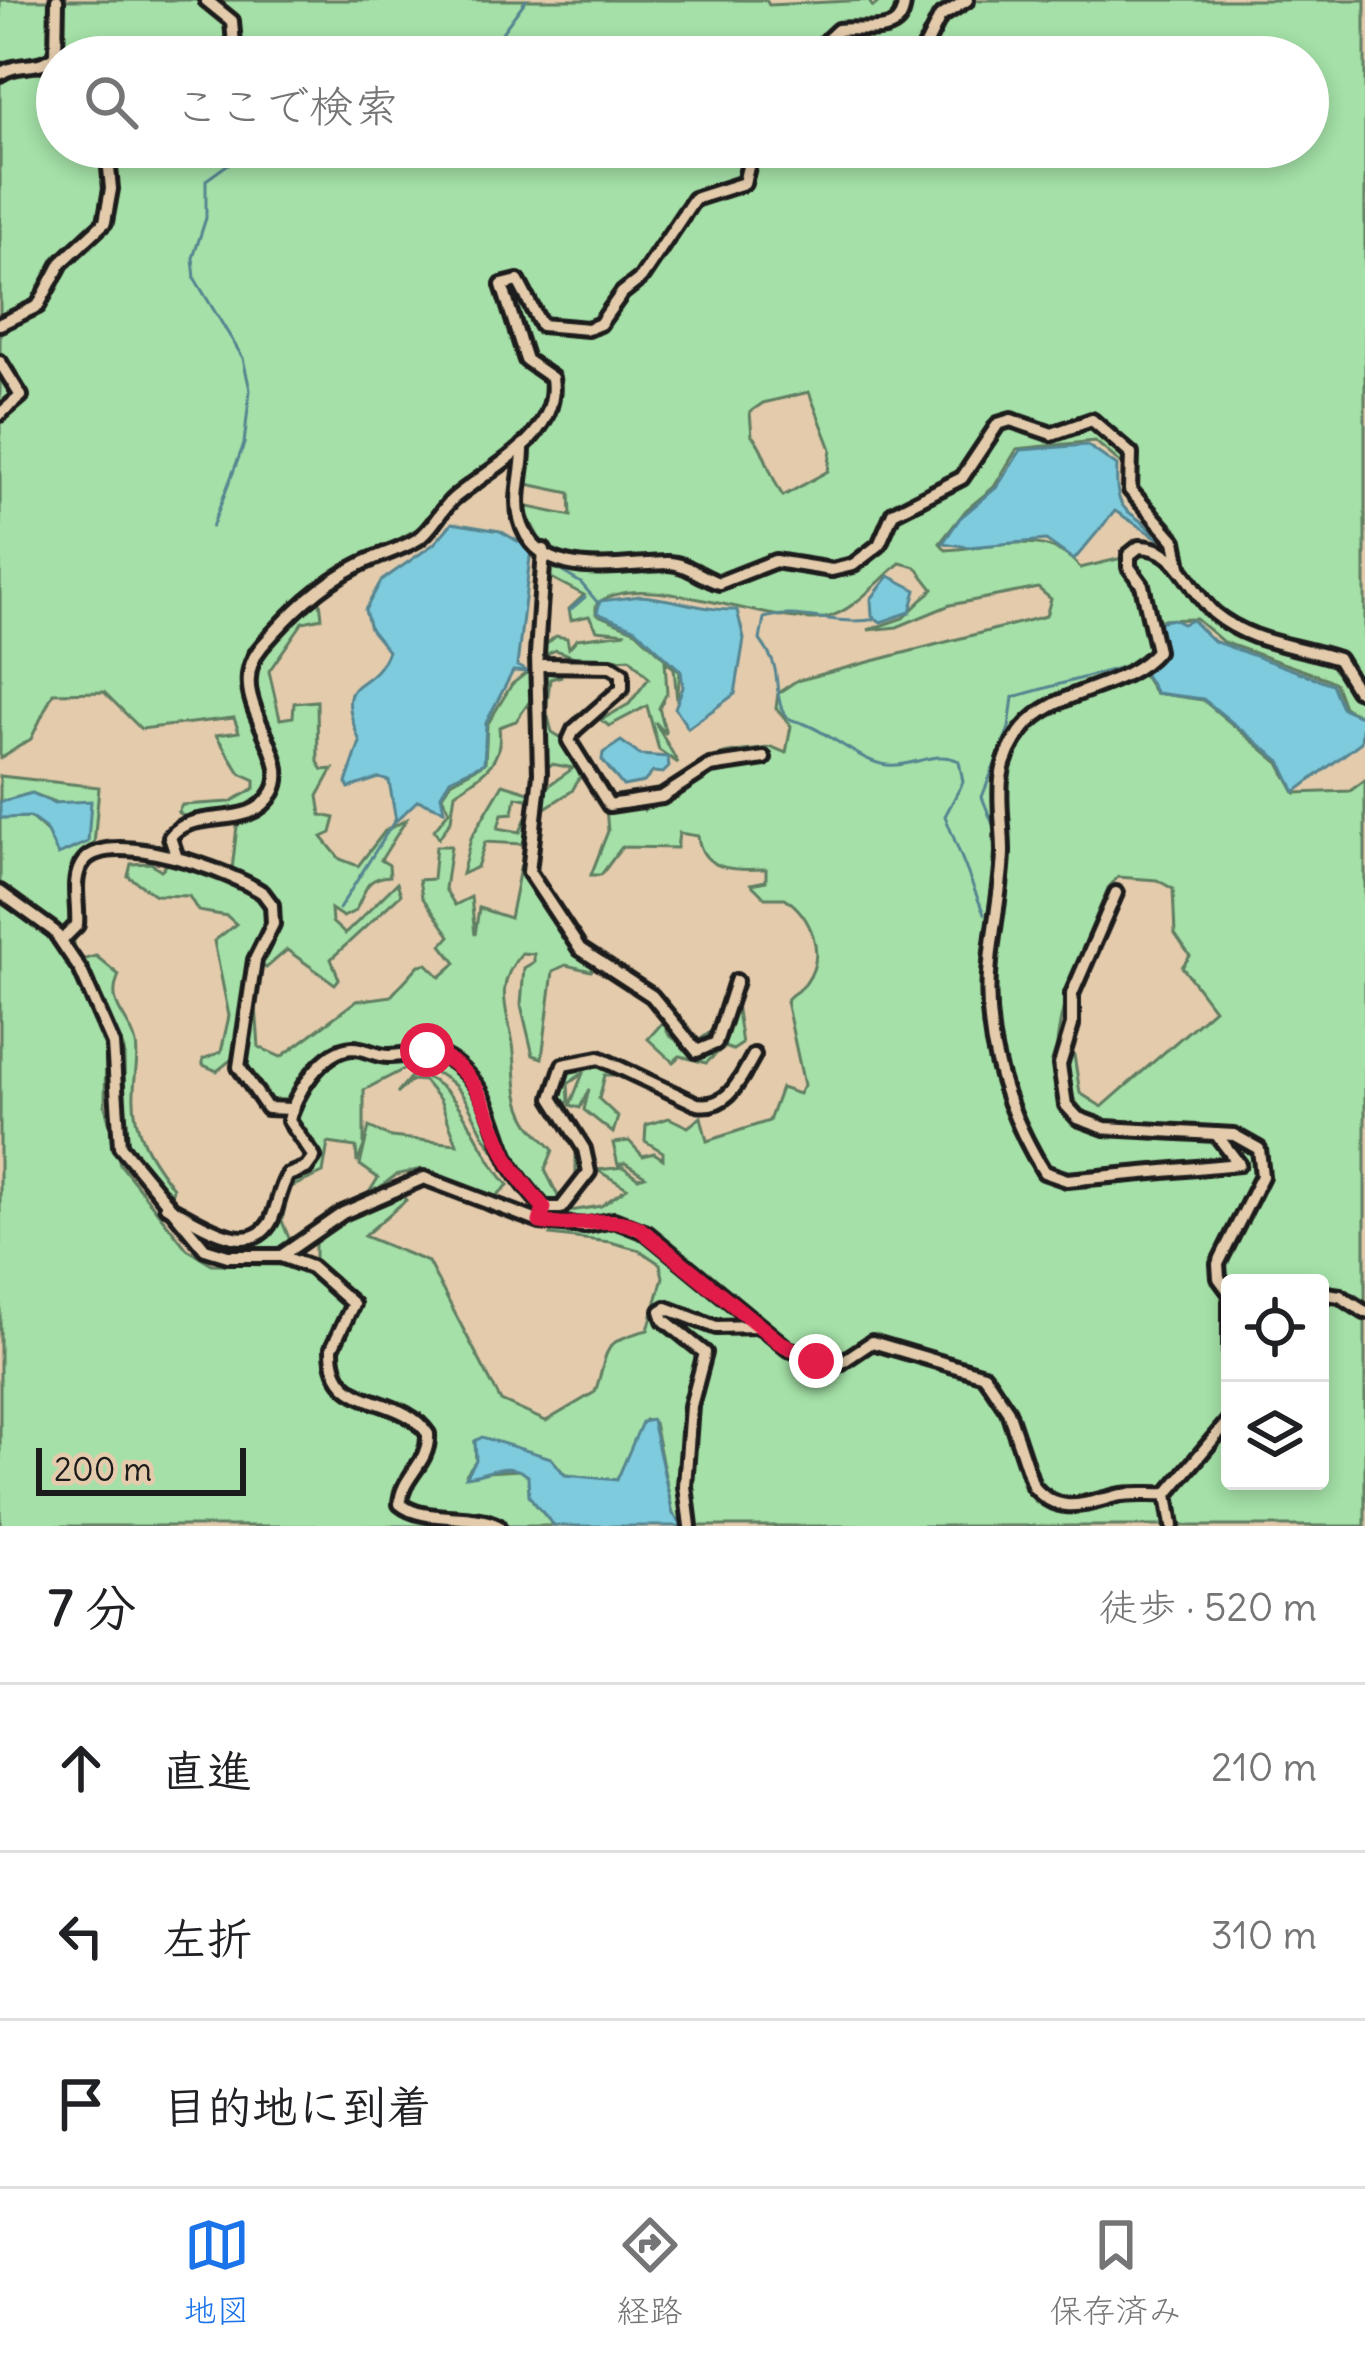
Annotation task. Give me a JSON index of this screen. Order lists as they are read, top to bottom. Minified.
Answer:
{"scale_bar":"200 m","page":{"search":"ここで検索","scale":"200 m","heading":["7 分","徒歩 · 520 m"],"list":[["直進","210 m"],["左折","310 m"],"目的地に到着"],"nav":["地図","経路","保存済み"]}}
